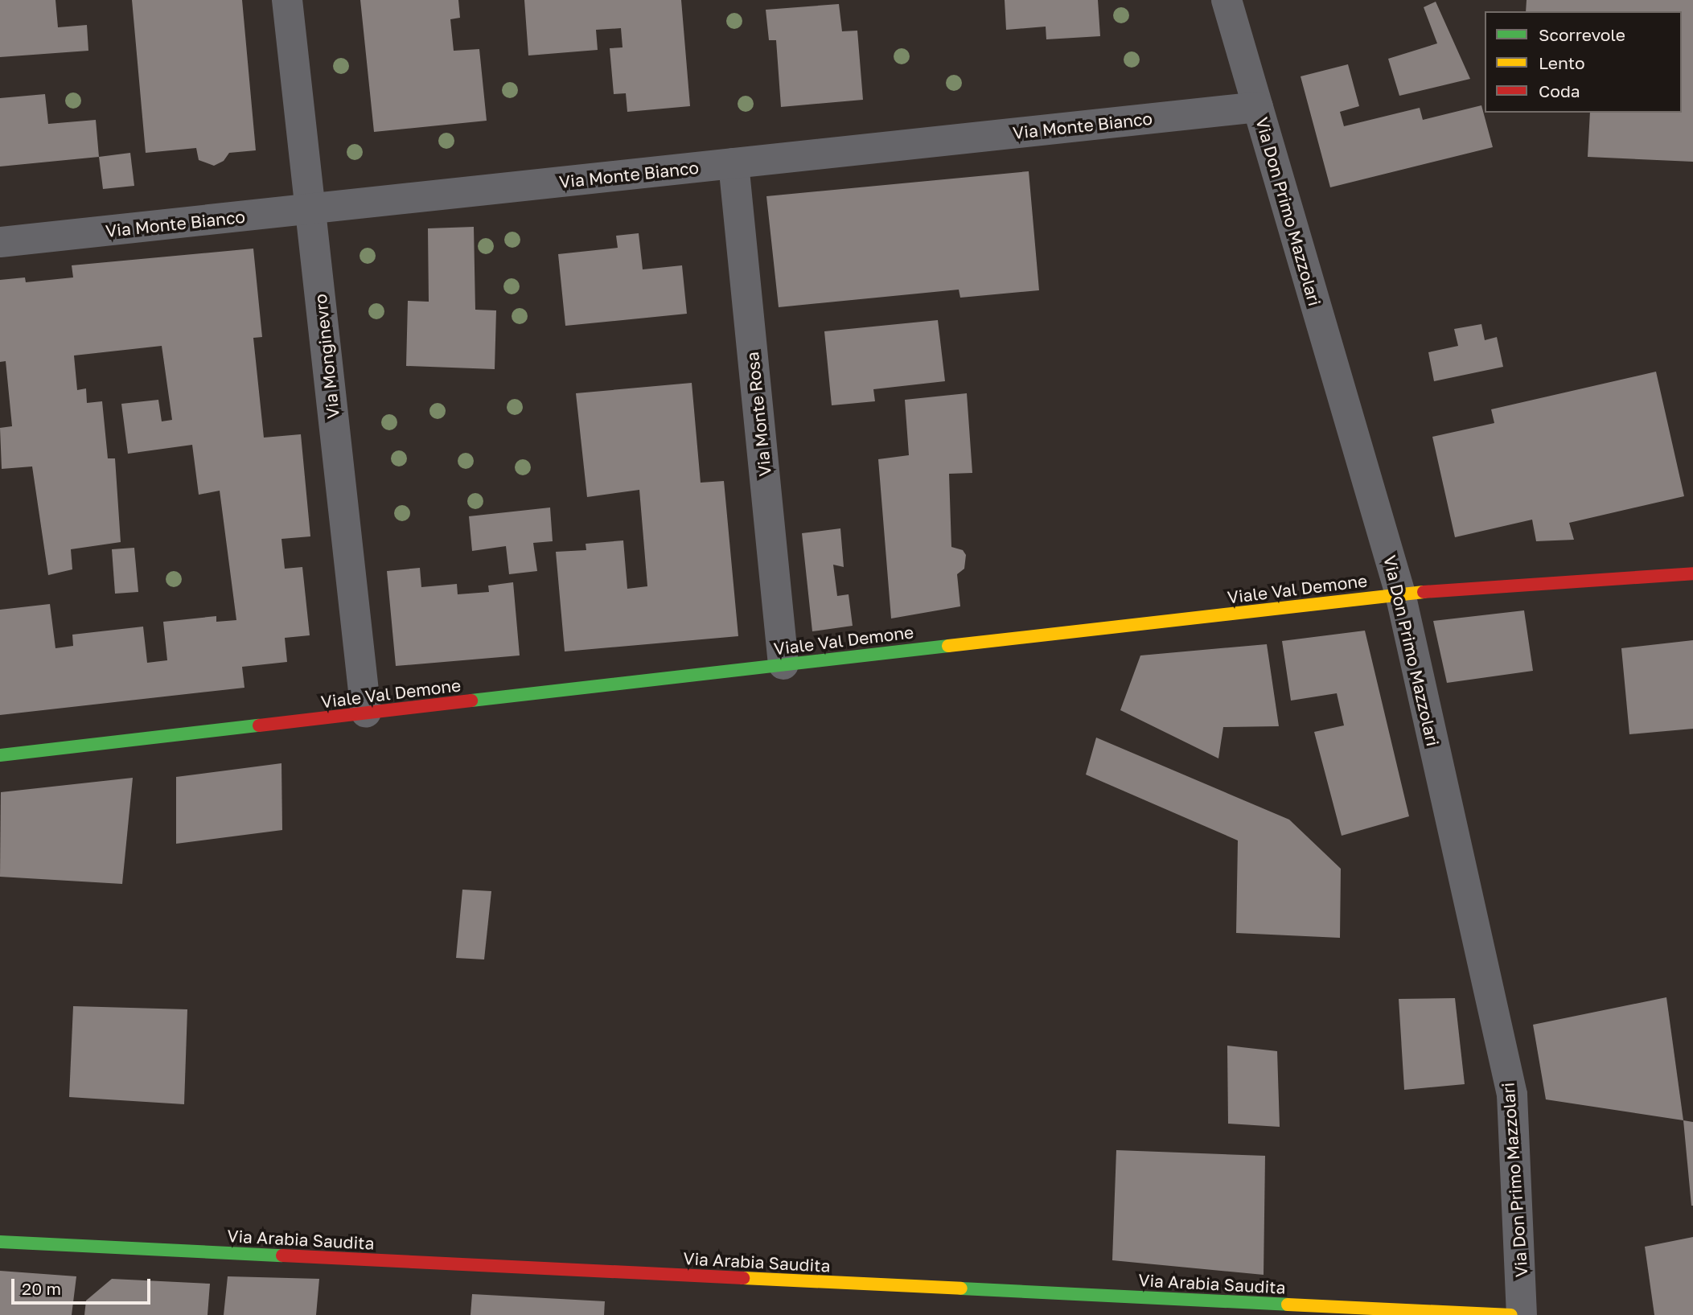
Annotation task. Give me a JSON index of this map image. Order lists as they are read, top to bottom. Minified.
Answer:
{"streets":{"street":["Via Monte Bianco","Via Don Primo Mazzolari","Via Monginevro","Via Monte Rosa","Viale Val Demone","Via Arabia Saudita"]},"crossings":[["Via Monte Bianco","Via Don Primo Mazzolari"],["Via Monte Bianco","Via Monginevro"],["Via Monte Bianco","Via Monte Rosa"],["Via Don Primo Mazzolari","Viale Val Demone"],["Via Monginevro","Viale Val Demone"],["Via Monte Rosa","Viale Val Demone"]],"legend":["Scorrevole","Lento","Coda"],"scale_bar":"20 m"}
